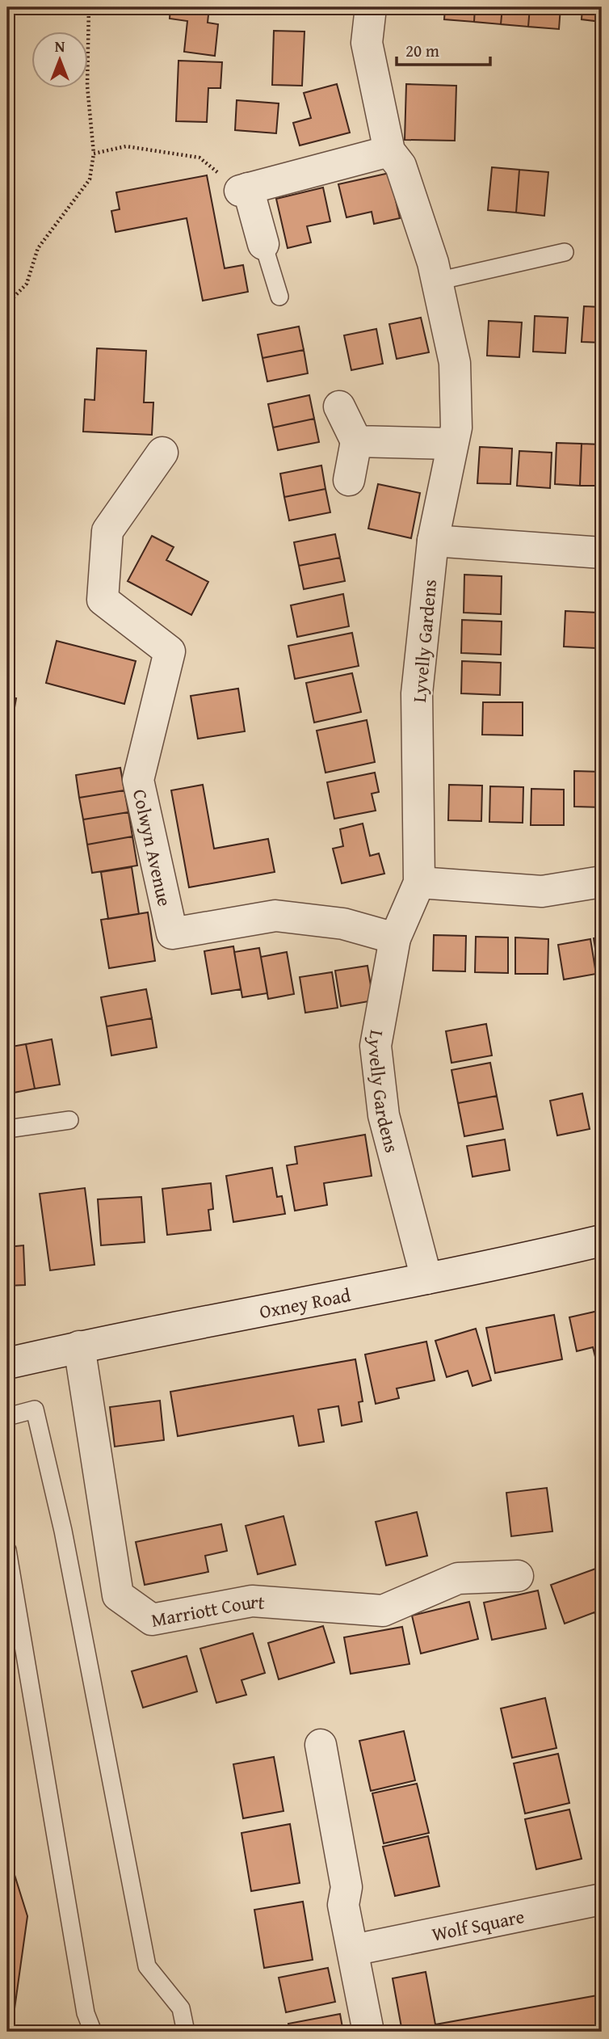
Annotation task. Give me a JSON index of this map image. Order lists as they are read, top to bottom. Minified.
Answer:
{"streets":{"street":["Lyvelly Gardens","Colwyn Avenue","Oxney Road","Marriott Court","Wolf Square"]},"crossings":[["Lyvelly Gardens","Colwyn Avenue"],["Lyvelly Gardens","Oxney Road"],["Oxney Road","Marriott Court"]],"scale_bar":"20 m","north":"top"}
